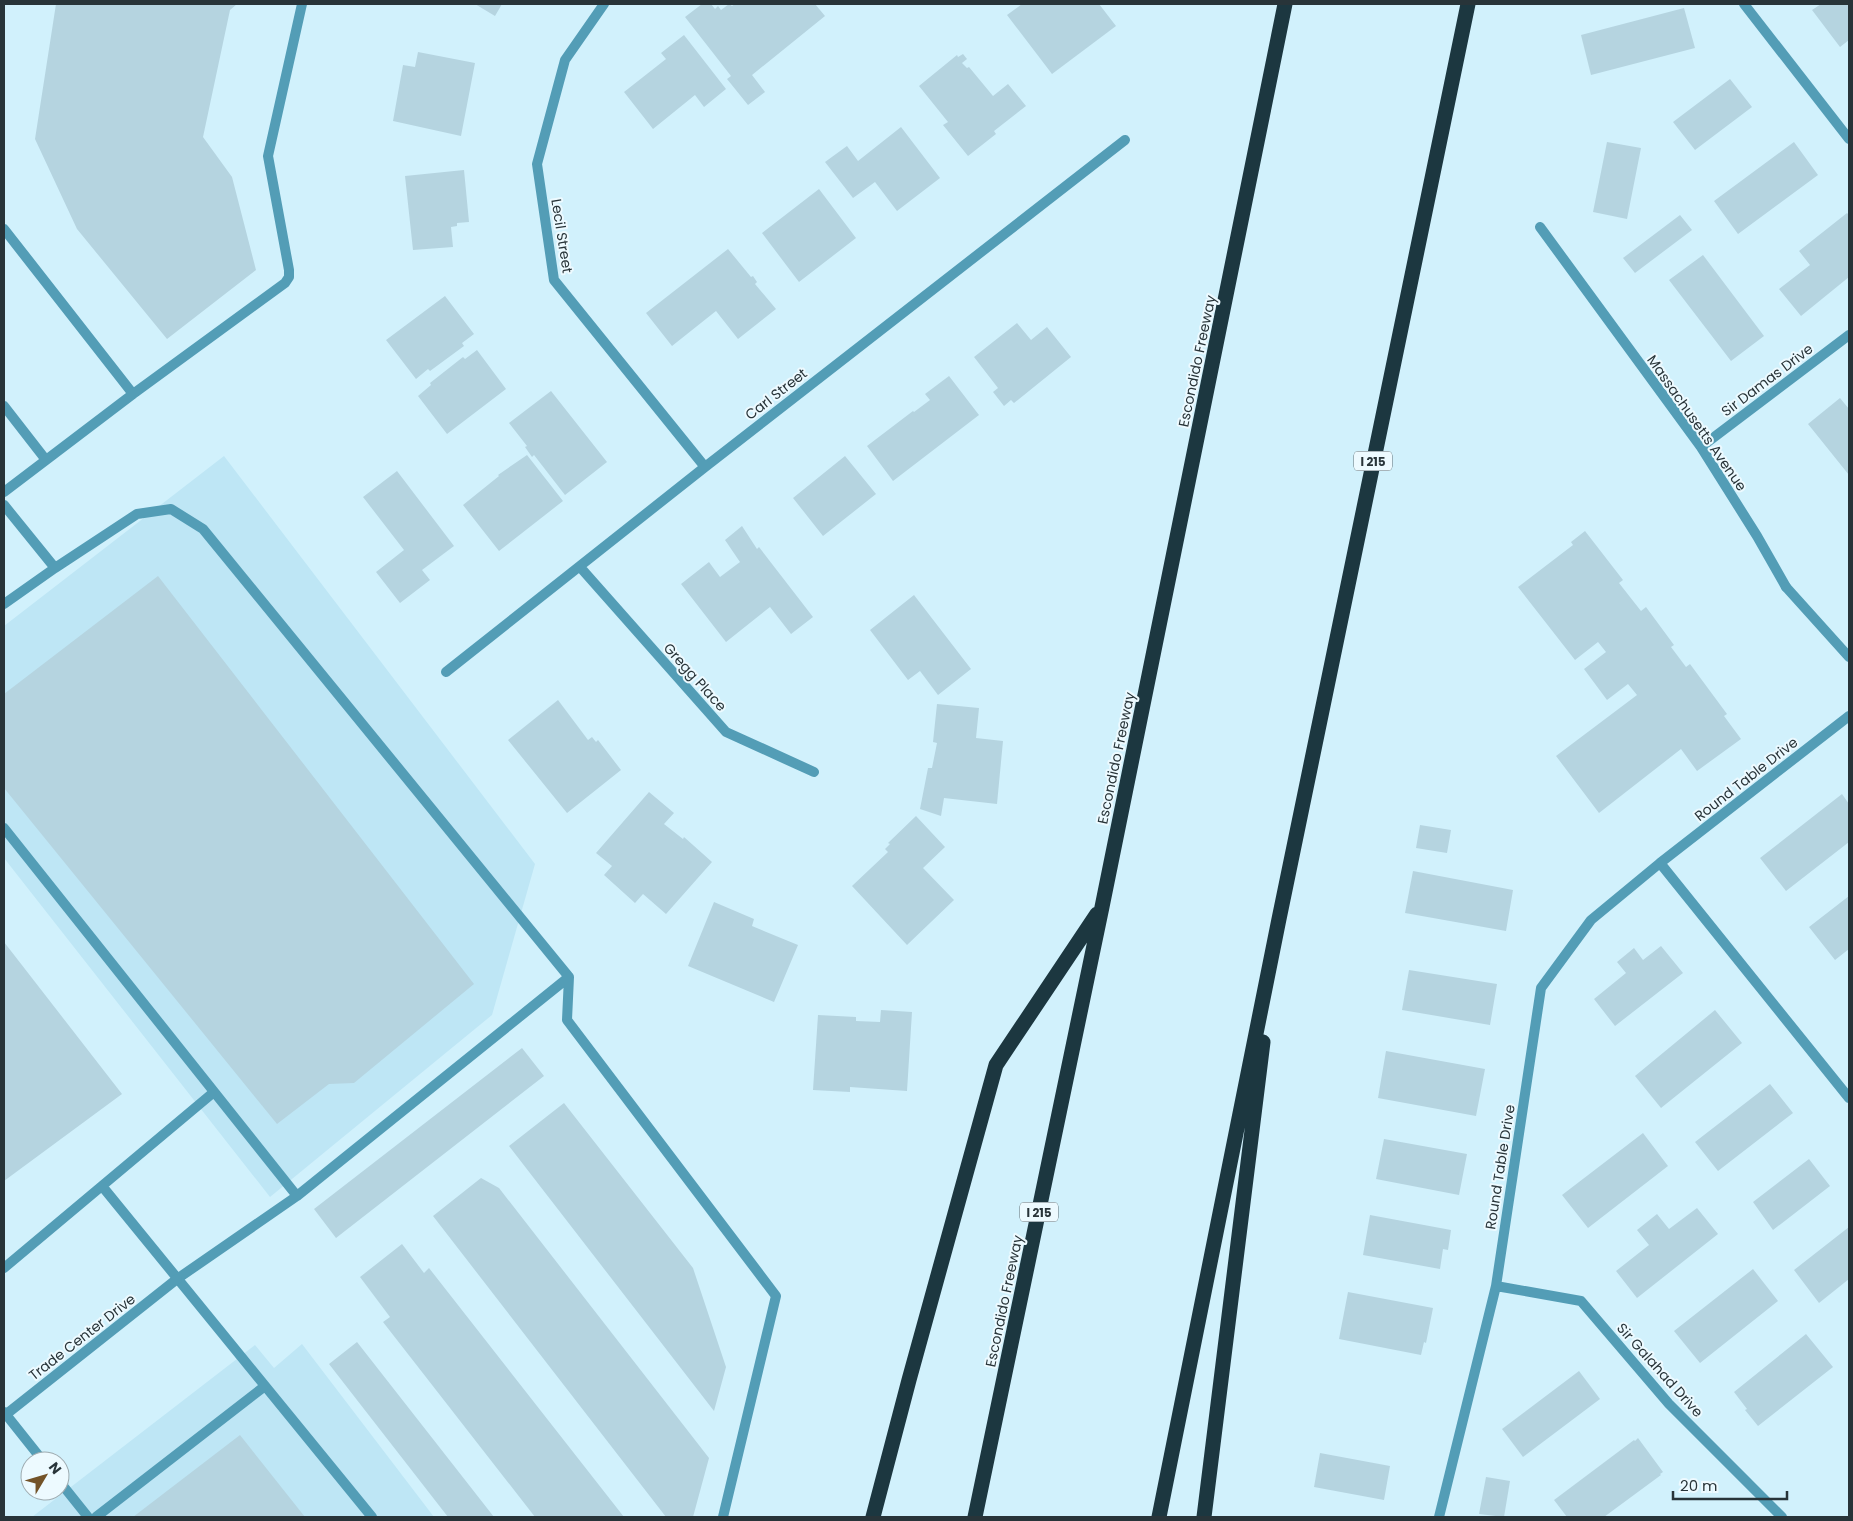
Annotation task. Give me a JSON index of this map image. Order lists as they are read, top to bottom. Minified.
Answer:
{"streets":{"highway":["Escondido Freeway","I 215"],"street":["Lecil Street","Sir Damas Drive","Carl Street","Massachusetts Avenue","Gregg Place","Round Table Drive","Trade Center Drive","Sir Galahad Drive"]},"crossings":[["Lecil Street","Carl Street"],["Sir Damas Drive","Massachusetts Avenue"],["Carl Street","Gregg Place"],["Round Table Drive","Sir Galahad Drive"]],"scale_bar":"20 m","north":"top right"}
